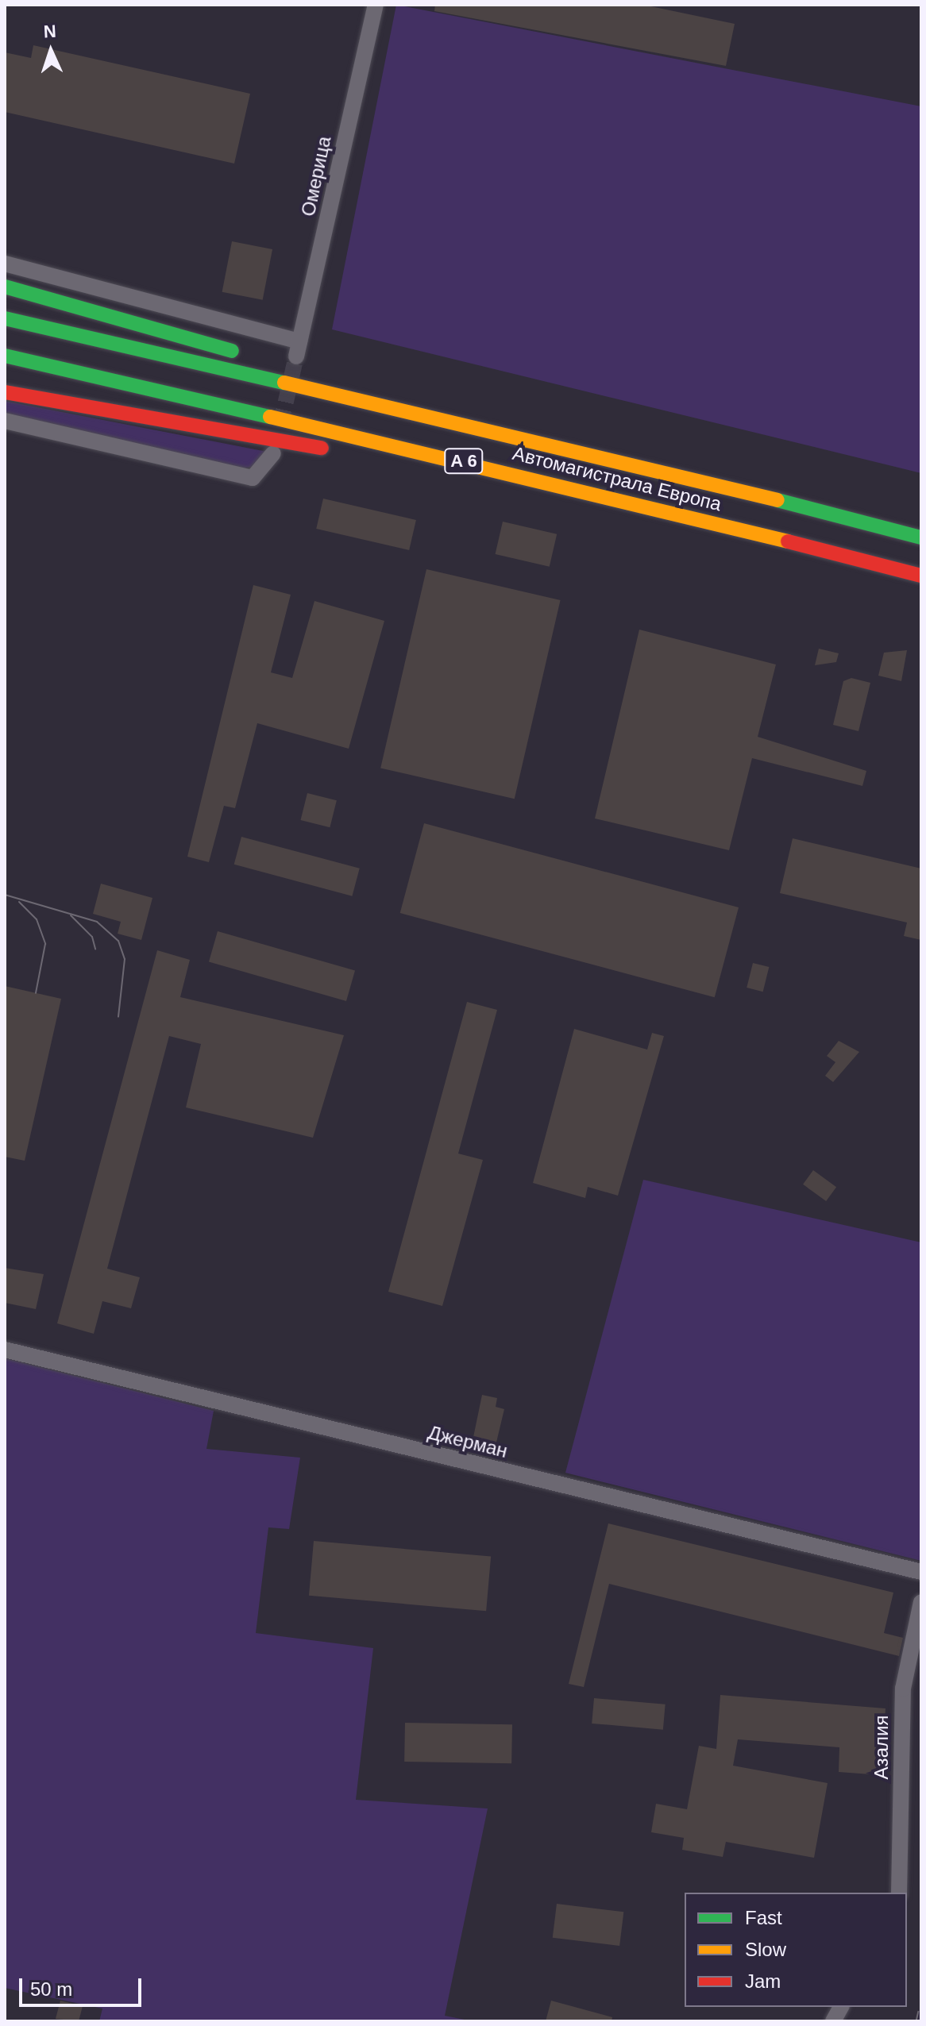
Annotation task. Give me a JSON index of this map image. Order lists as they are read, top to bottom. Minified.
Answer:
{"streets":{"highway":["A 6","Автомагистрала Европа"],"street":["Омерица","Джерман","Азалия"]},"legend":["Fast","Slow","Jam"],"scale_bar":"50 m","north":"top"}
